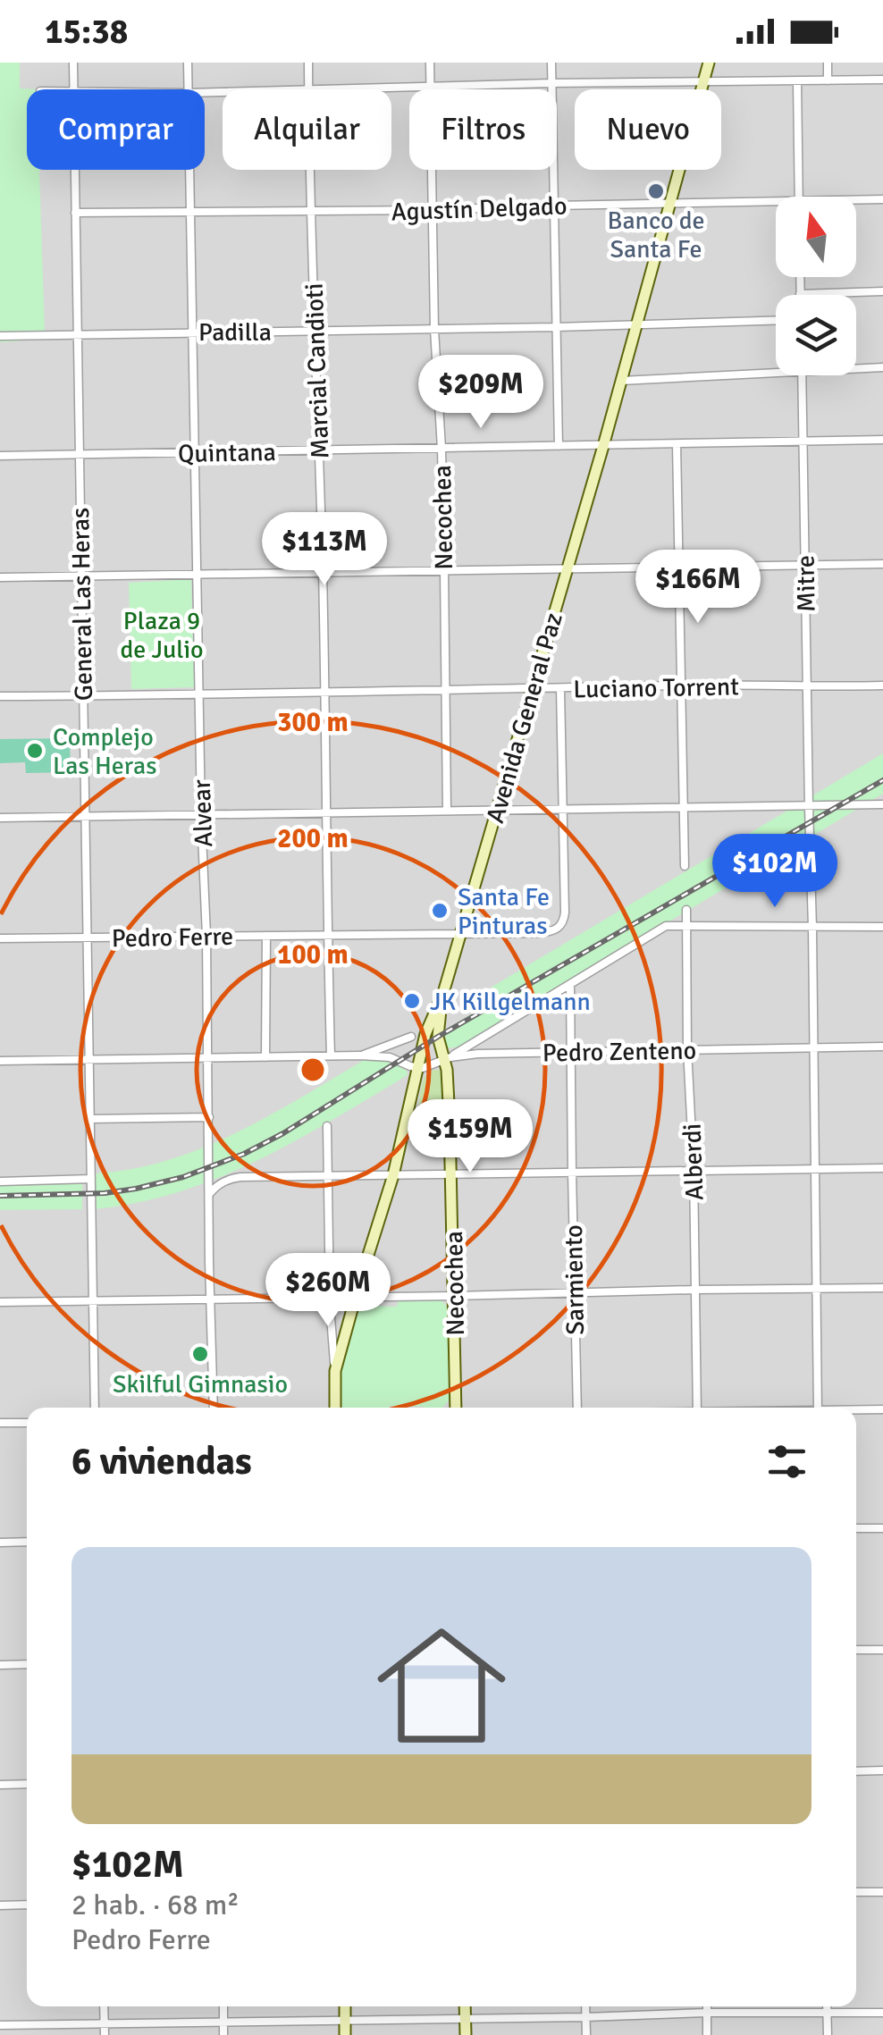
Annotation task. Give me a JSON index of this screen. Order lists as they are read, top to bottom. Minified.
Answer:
{"streets":{"main road":["Necochea","Avenida General Paz"],"street":["Agustín Delgado","Padilla","Marcial Candioti","Quintana","Mitre","General Las Heras","Luciano Torrent","Alvear","Pedro Ferre","Pedro Zenteno","Alberdi","Sarmiento"]},"crossings":[["Agustín Delgado","Marcial Candioti"],["Agustín Delgado","Necochea"],["Agustín Delgado","General Las Heras"],["Agustín Delgado","Avenida General Paz"],["Agustín Delgado","Alvear"],["Padilla","Marcial Candioti"],["Padilla","Necochea"],["Padilla","General Las Heras"],["Padilla","Avenida General Paz"],["Padilla","Alvear"],["Marcial Candioti","Quintana"],["Marcial Candioti","Luciano Torrent"],["Marcial Candioti","Pedro Ferre"],["Quintana","Necochea"],["Quintana","Mitre"],["Quintana","General Las Heras"],["Quintana","Avenida General Paz"],["Quintana","Alvear"],["Necochea","Luciano Torrent"],["Necochea","Avenida General Paz"],["Necochea","Pedro Zenteno"],["Mitre","Luciano Torrent"],["Mitre","Pedro Zenteno"],["General Las Heras","Luciano Torrent"],["General Las Heras","Pedro Ferre"],["Luciano Torrent","Avenida General Paz"],["Luciano Torrent","Alvear"],["Avenida General Paz","Pedro Ferre"],["Avenida General Paz","Pedro Zenteno"],["Alvear","Pedro Ferre"],["Pedro Zenteno","Alberdi"],["Pedro Zenteno","Sarmiento"]],"parks":["Plaza 9 de Julio"],"places":["Banco de Santa Fe","Complejo Las Heras","Santa Fe Pinturas","JK Killgelmann","Skilful Gimnasio"],"north":"top","page":{"status":"15:38","chip":["Comprar","Alquilar","Filtros","Nuevo"],"price":["$209M","$113M","$166M","$102M","$159M","$260M"],"heading":"6 viviendas","list":[{"name":"$102M","note":"2 hab. · 68 m² · Pedro Ferre"}]},"rings":["300 m","200 m","100 m"]}
